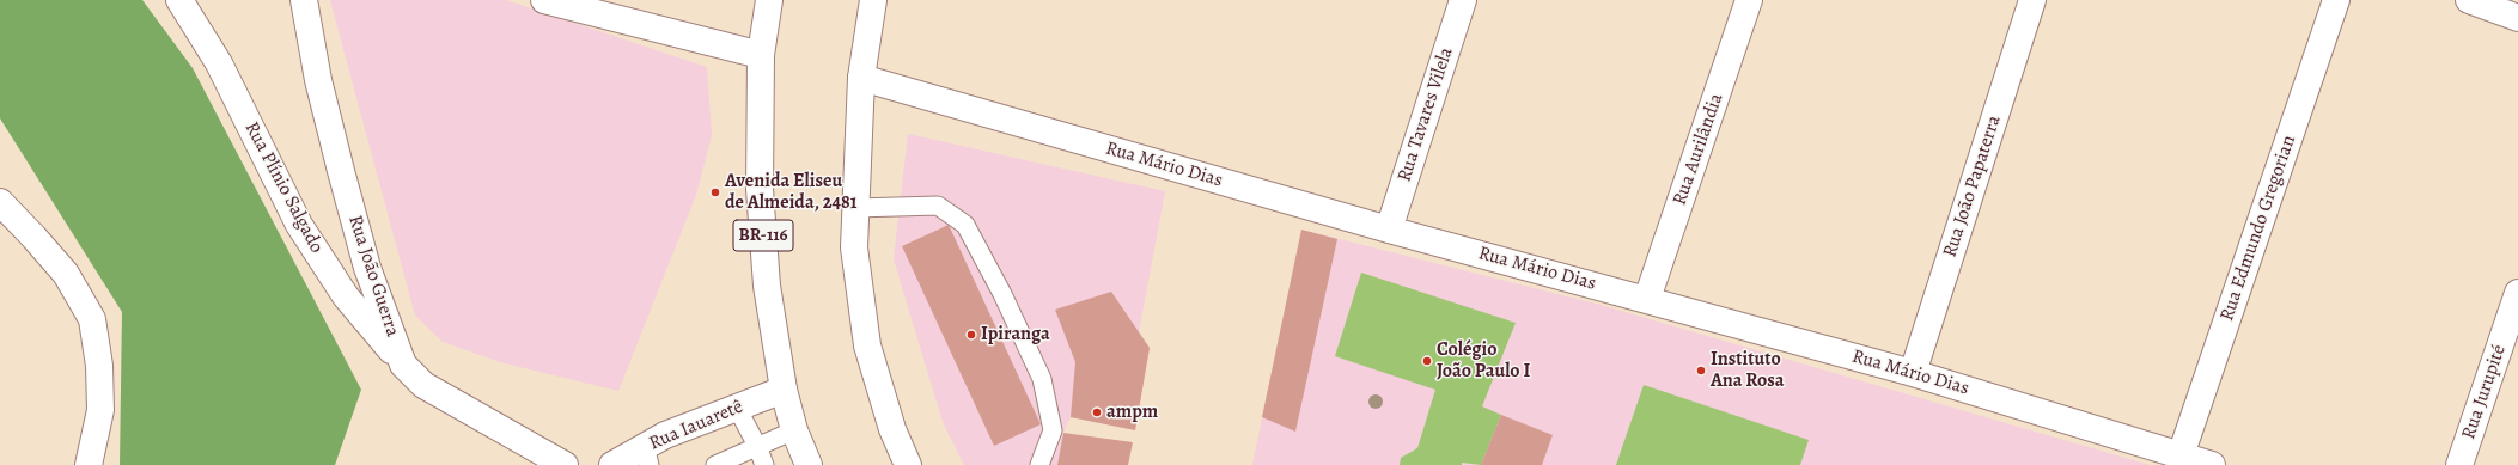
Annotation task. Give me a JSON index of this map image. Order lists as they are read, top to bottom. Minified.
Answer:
{"streets":{"street":["Rua Tavares Vilela","Rua Aurilândia","Rua Mário Dias","Rua João Papaterra","Rua Plínio Salgado","Rua Edmundo Gregorian","BR-116","Rua João Guerra","Rua Jurupité","Rua Iauaretê"]},"crossings":[["Rua Tavares Vilela","Rua Mário Dias"],["Rua Aurilândia","Rua Mário Dias"],["Rua Mário Dias","Rua João Papaterra"],["Rua Mário Dias","Rua Edmundo Gregorian"],["Rua Plínio Salgado","Rua João Guerra"],["BR-116","Rua Iauaretê"]],"places":["Avenida Eliseu de Almeida, 2481","Ipiranga","Colégio João Paulo I","Instituto Ana Rosa","ampm"]}
